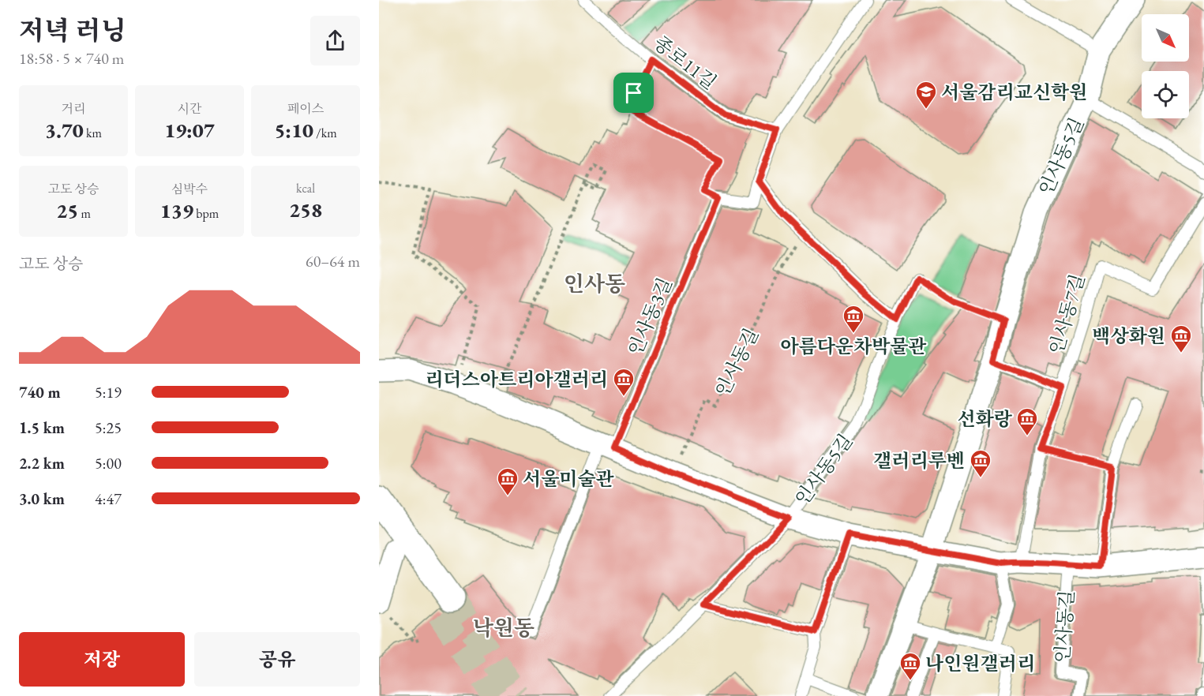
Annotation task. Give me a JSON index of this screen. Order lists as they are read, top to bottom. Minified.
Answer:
{"streets":{"street":["인사동5길","인사동길"],"lane":["종로11길","인사동7길","인사동3길"]},"crossings":[["인사동5길","인사동7길"],["인사동5길","인사동길"],["인사동7길","인사동길"],["인사동3길","인사동길"]],"districts":["인사동","낙원동"],"places":{"school or university":["서울감리교신학원"],"museum":["아름다운차박물관","백상화원","리더스아트리아갤러리","선화랑","갤러리루벤","서울미술관","나인원갤러리"]},"north":"bottom right","page":{"heading":["저녁 러닝","18:58 · 5 × 740 m"],"stats":[["거리","3.70 km"],["시간","19:07"],["페이스","5:10 /km"],["고도 상승","25 m"],["심박수","139 bpm"],["kcal","258"]],"chart":["고도 상승","60–64 m"],"list":[{"name":"740 m","note":"5:19"},{"name":"1.5 km","note":"5:25"},{"name":"2.2 km","note":"5:00"},{"name":"3.0 km","note":"4:47"}],"buttons":["저장","공유"]}}
